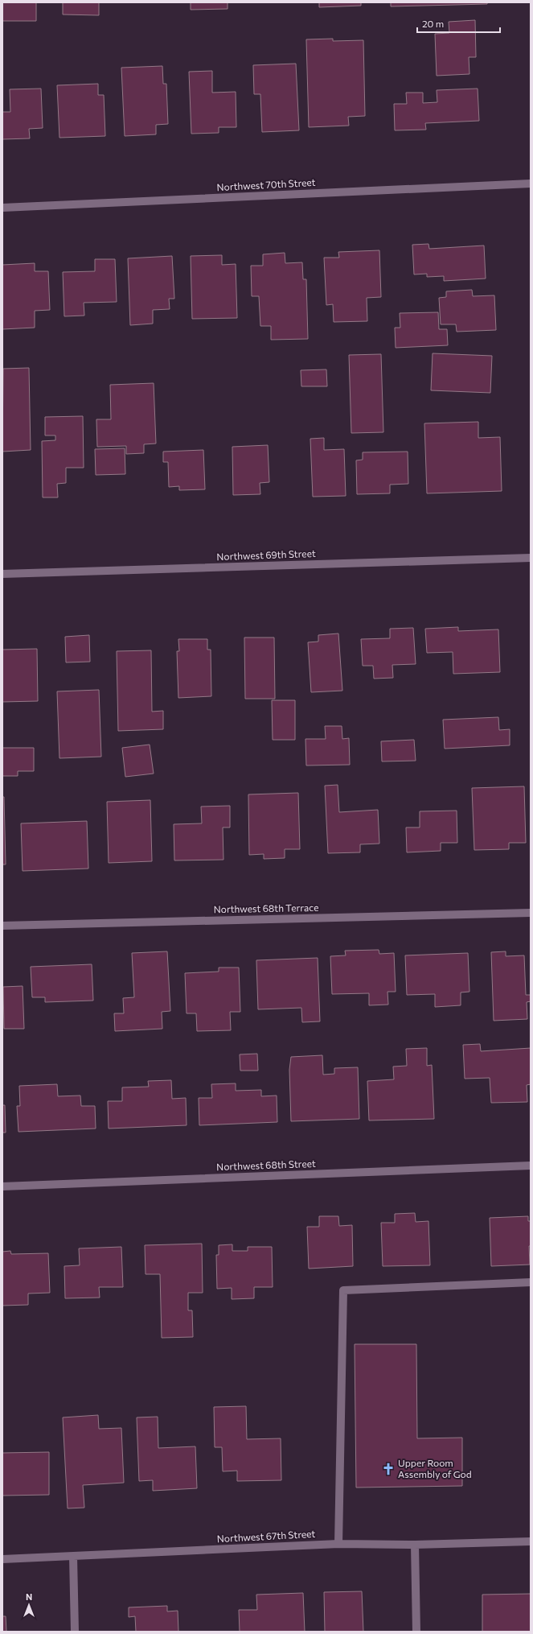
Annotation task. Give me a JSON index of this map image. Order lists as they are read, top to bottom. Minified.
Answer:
{"streets":{"street":["Northwest 70th Street","Northwest 69th Street","Northwest 68th Terrace","Northwest 68th Street","Northwest 67th Street"]},"places":{"church":["Upper Room Assembly of God"]},"scale_bar":"20 m","north":"top"}
